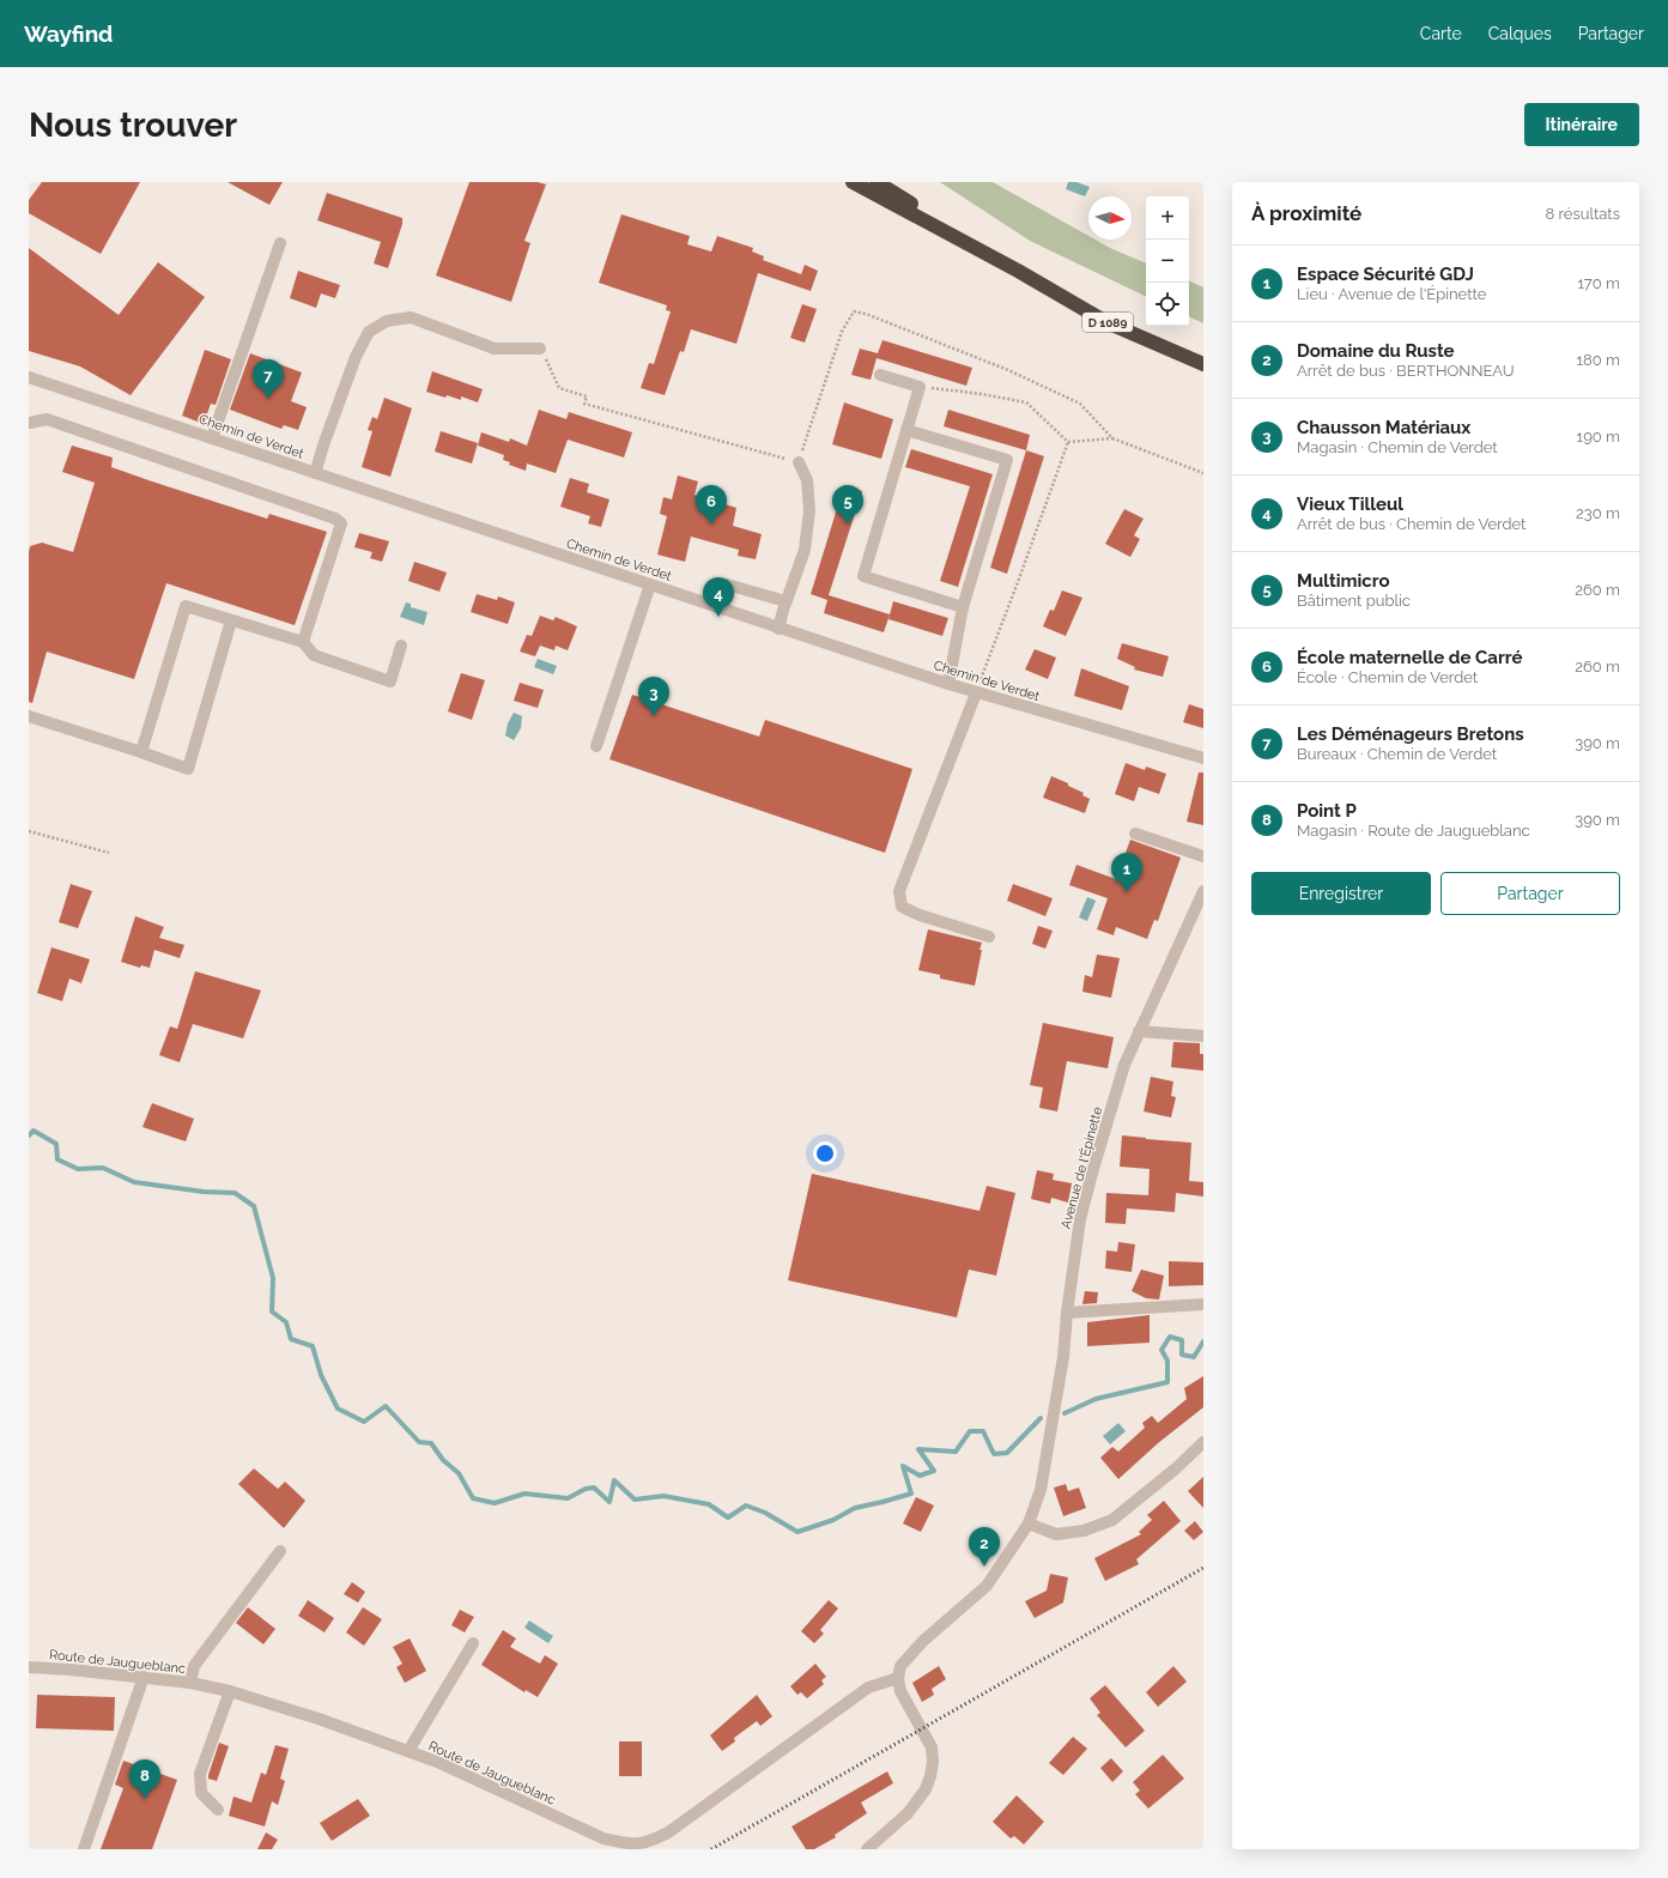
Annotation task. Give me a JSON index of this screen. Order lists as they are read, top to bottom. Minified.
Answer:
{"streets":{"highway":["D 1089"],"street":["Chemin de Verdet","Avenue de l'Épinette","Route de Jaugueblanc"]},"crossings":[["Avenue de l'Épinette","Route de Jaugueblanc"]],"north":"right","page":{"header":"Wayfind","nav":["Carte","Calques","Partager"],"buttons":["Itinéraire",["Enregistrer","Partager"]],"title":"Nous trouver","heading":["À proximité","8 résultats"],"map_buttons":["+","−"],"list":[{"mark":"1","name":"Espace Sécurité GDJ","note":"Lieu · Avenue de l'Épinette","value":"170 m"},{"mark":"2","name":"Domaine du Ruste","note":"Arrêt de bus · BERTHONNEAU","value":"180 m"},{"mark":"3","name":"Chausson Matériaux","note":"Magasin · Chemin de Verdet","value":"190 m"},{"mark":"4","name":"Vieux Tilleul","note":"Arrêt de bus · Chemin de Verdet","value":"230 m"},{"mark":"5","name":"Multimicro","note":"Bâtiment public","value":"260 m"},{"mark":"6","name":"École maternelle de Carré","note":"École · Chemin de Verdet","value":"260 m"},{"mark":"7","name":"Les Déménageurs Bretons","note":"Bureaux · Chemin de Verdet","value":"390 m"},{"mark":"8","name":"Point P","note":"Magasin · Route de Jaugueblanc","value":"390 m"}],"pins":["7","5","6","4","3","1","2","8"]}}
